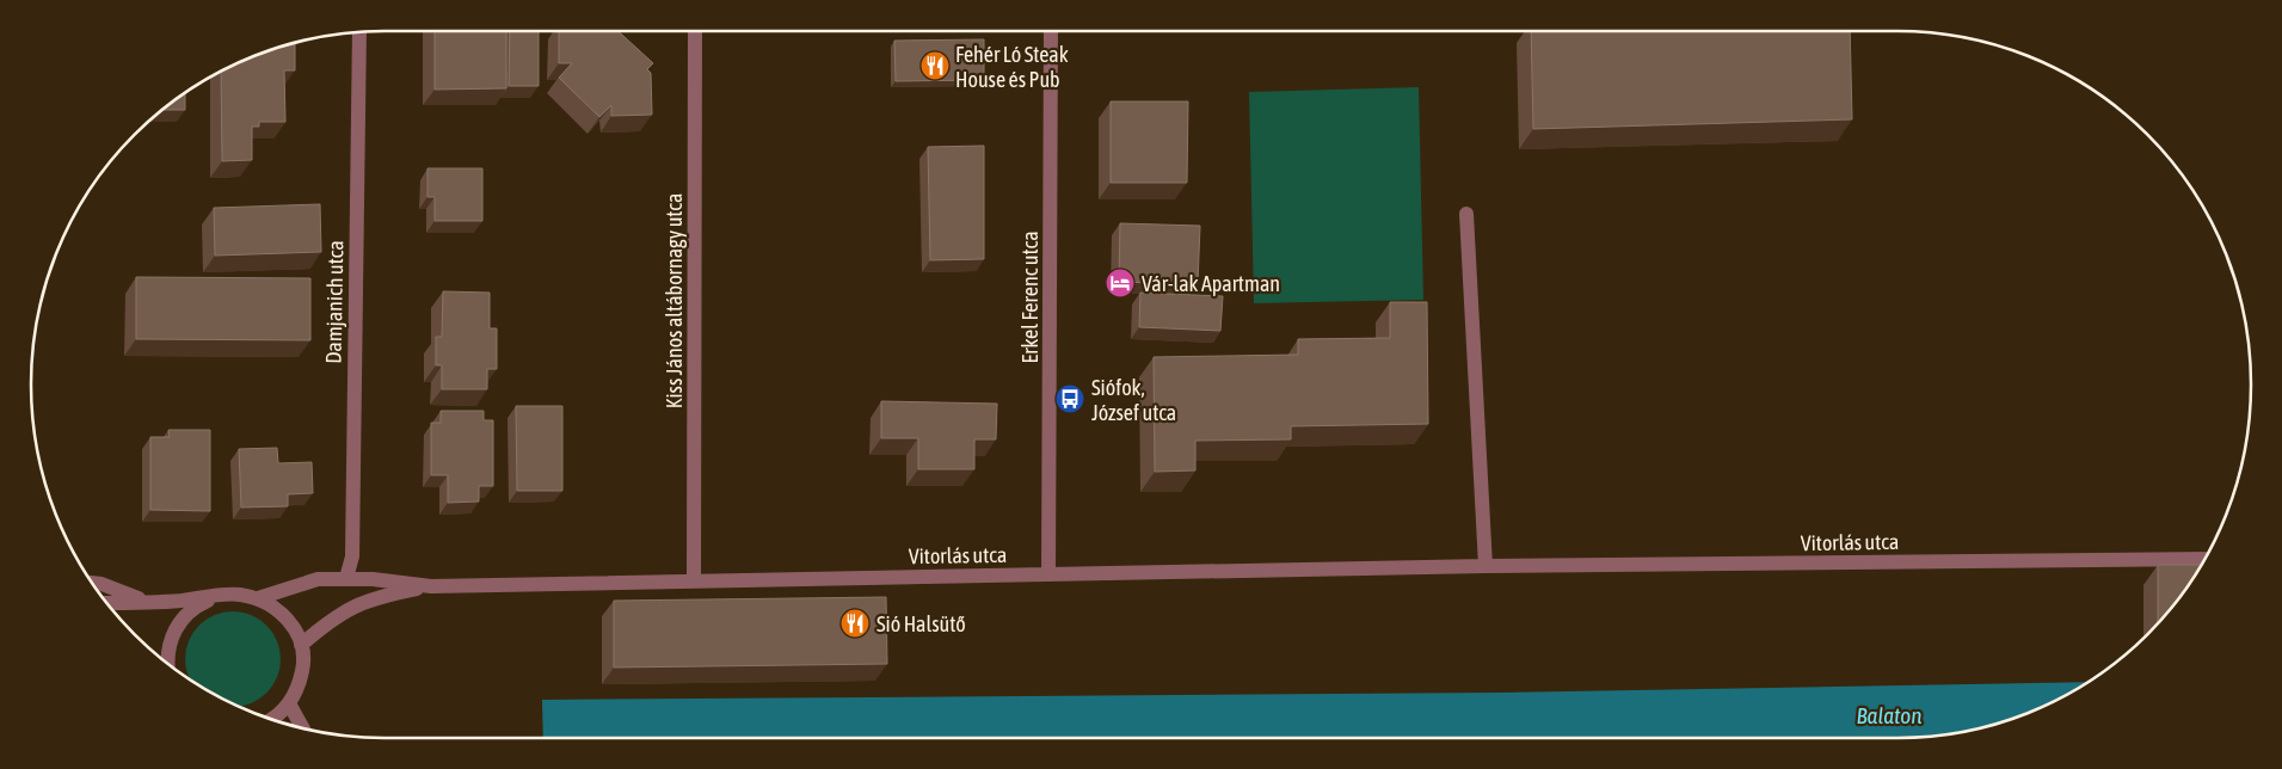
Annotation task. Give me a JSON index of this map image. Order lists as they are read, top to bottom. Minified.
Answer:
{"streets":{"street":["Erkel Ferenc utca","Kiss János altábornagy utca","Damjanich utca","Vitorlás utca"]},"crossings":[["Erkel Ferenc utca","Vitorlás utca"],["Kiss János altábornagy utca","Vitorlás utca"],["Damjanich utca","Vitorlás utca"]],"water":["Balaton"],"places":{"restaurant":["Fehér Ló Steak House és Pub","Sió Halsütő"],"hotel":["Vár-lak Apartman"],"bus stop":["Siófok, József utca"]}}
